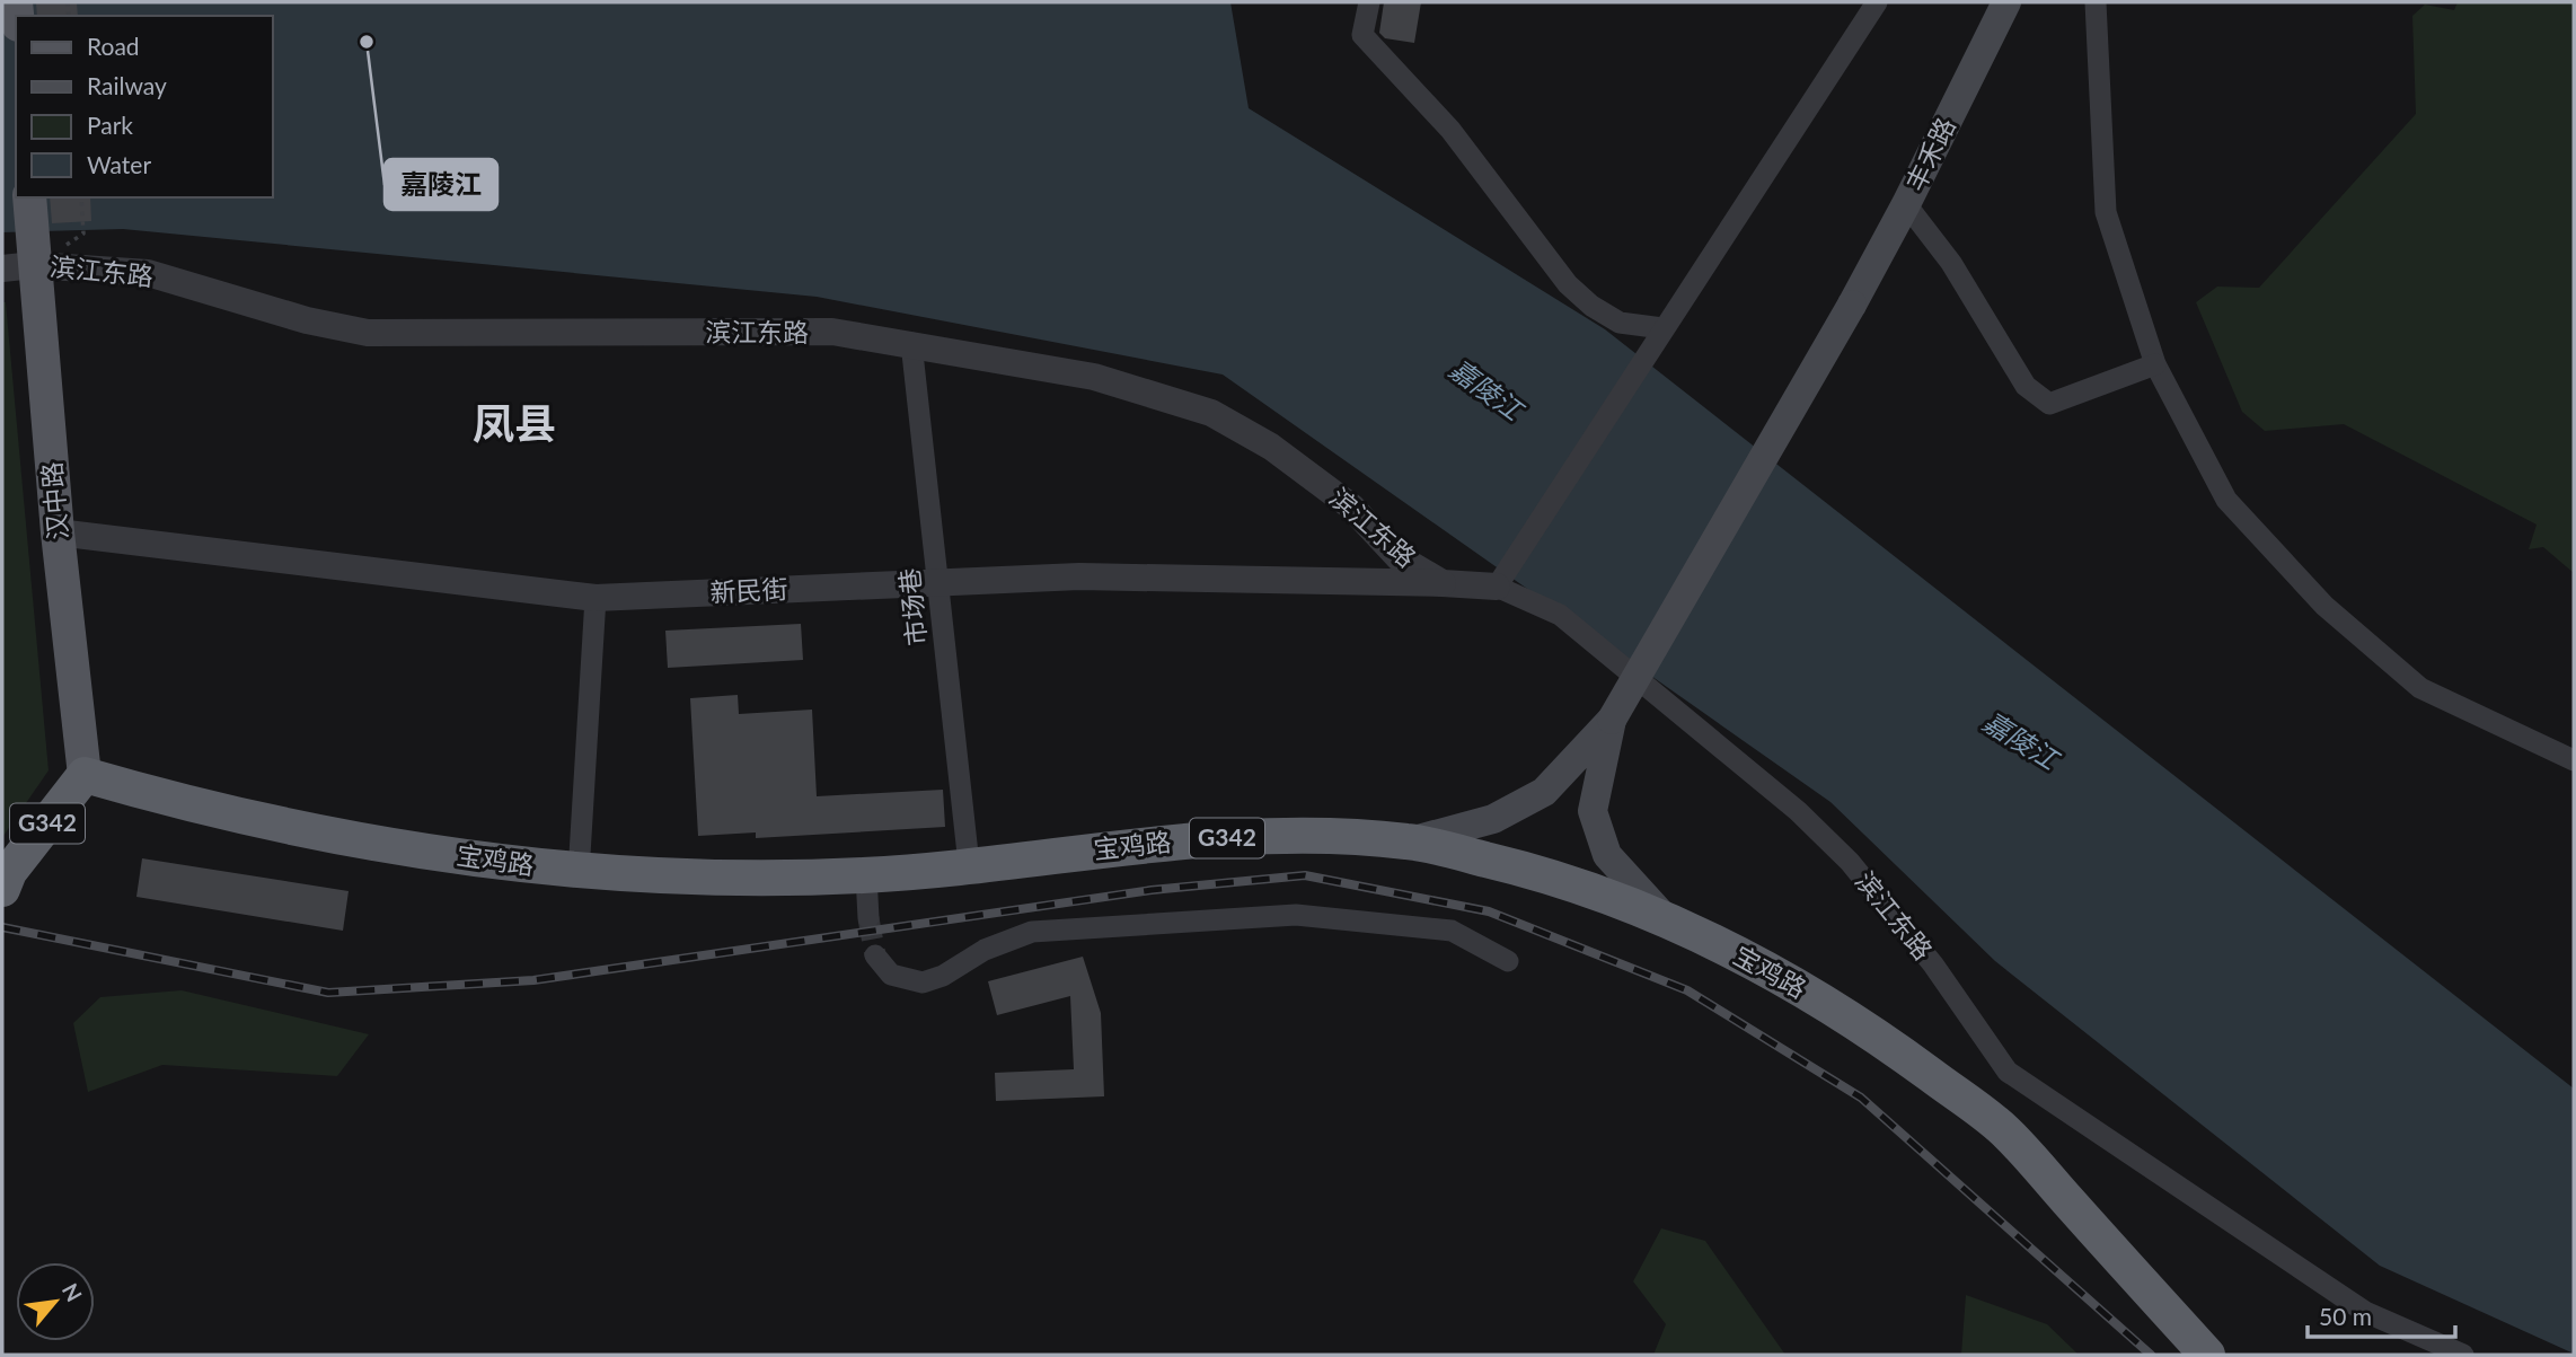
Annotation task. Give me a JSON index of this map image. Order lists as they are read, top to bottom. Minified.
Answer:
{"streets":{"highway":["G342","宝鸡路"],"main road":["丰禾路","汉中路"],"street":["滨江东路","新民街","市场巷"]},"crossings":[["滨江东路","汉中路"],["滨江东路","新民街"],["滨江东路","市场巷"],["汉中路","新民街"],["汉中路","G342"],["汉中路","宝鸡路"],["新民街","市场巷"],["市场巷","宝鸡路"],["G342","宝鸡路"]],"districts":["凤县"],"water":["嘉陵江"],"places":["嘉陵江"],"legend":["Road","Railway","Park","Water"],"scale_bar":"50 m","north":"top right"}
